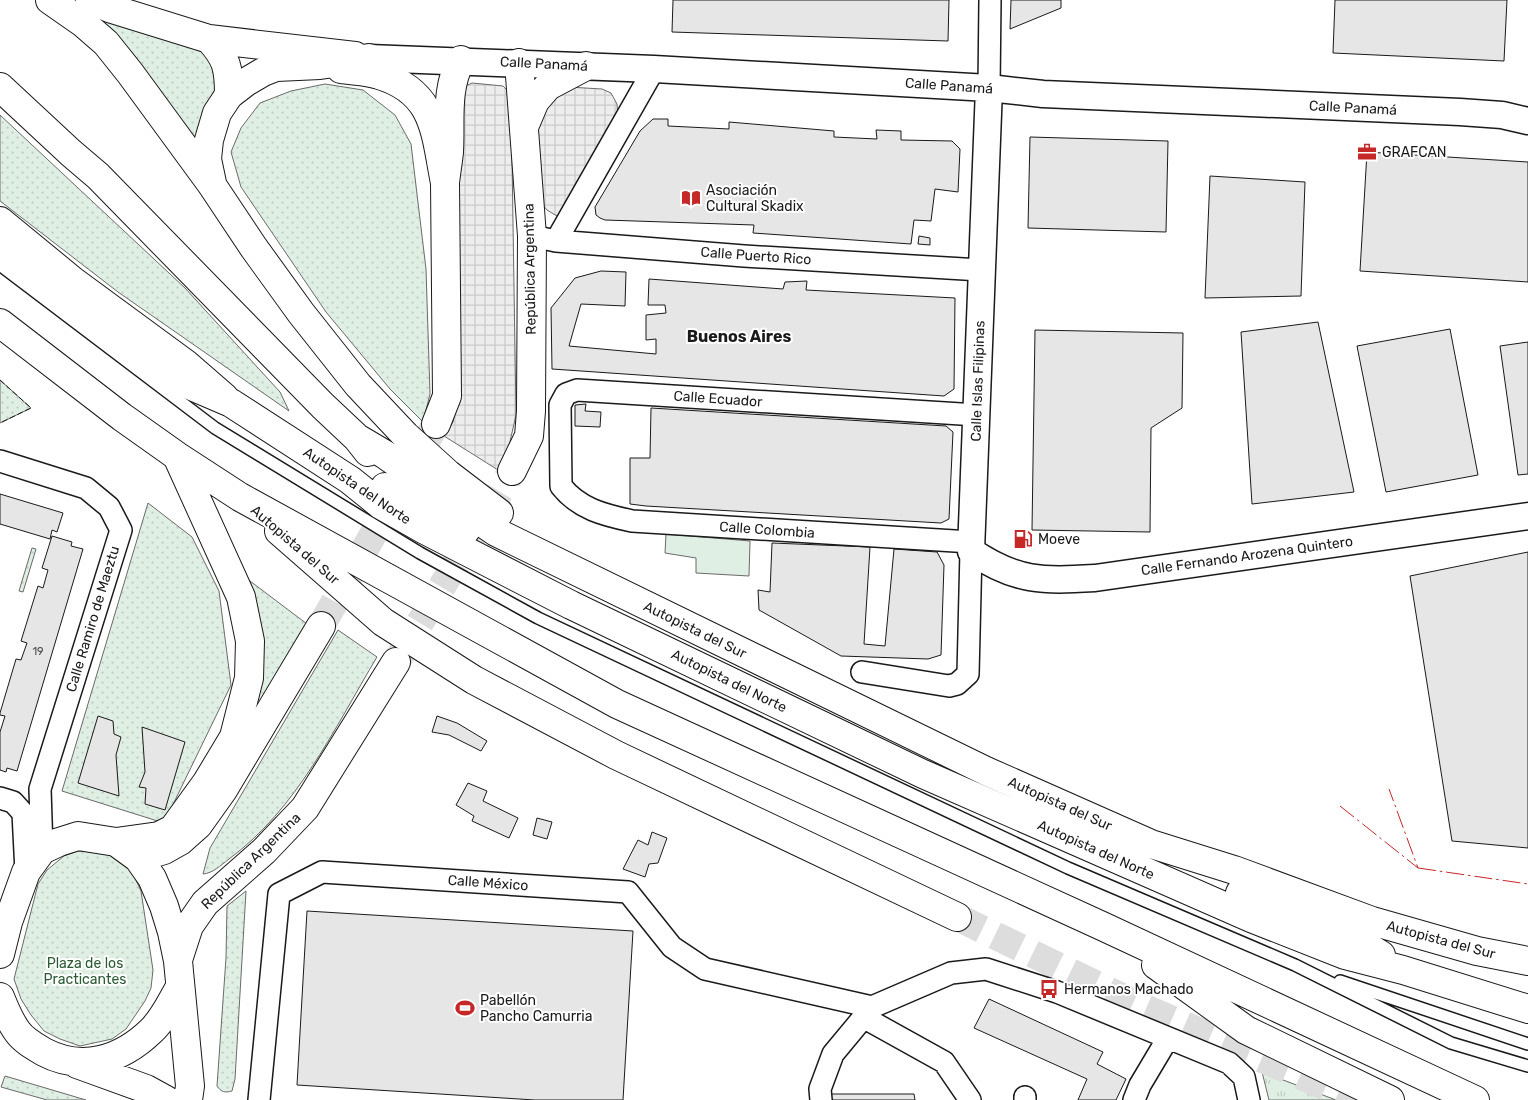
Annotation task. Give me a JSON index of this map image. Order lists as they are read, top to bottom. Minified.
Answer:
{"streets":{"main road":["República Argentina","Autopista del Norte","Autopista del Sur"],"street":["Calle Panamá","Calle Puerto Rico","Calle Islas Filipinas","Calle Ecuador","Calle Colombia","Calle Fernando Arozena Quintero","Calle Ramiro de Maeztu","Calle México"]},"crossings":[["Calle Panamá","República Argentina"],["Calle Panamá","Calle Islas Filipinas"],["Calle Puerto Rico","República Argentina"],["Calle Puerto Rico","Calle Islas Filipinas"],["Calle Islas Filipinas","Calle Ecuador"],["Calle Islas Filipinas","Calle Colombia"],["Calle Islas Filipinas","Calle Fernando Arozena Quintero"],["Calle Ecuador","Calle Colombia"],["Calle Colombia","Calle Fernando Arozena Quintero"]],"districts":["Buenos Aires"],"parks":["Plaza de los Practicantes"],"places":{"office":["GRAFCAN"],"library":["Asociación Cultural Skadix"],"fuel station":["Moeve"],"bus stop":["Hermanos Machado"],"sports":["Pabellón Pancho Camurria"]},"house_numbers":["19"]}
